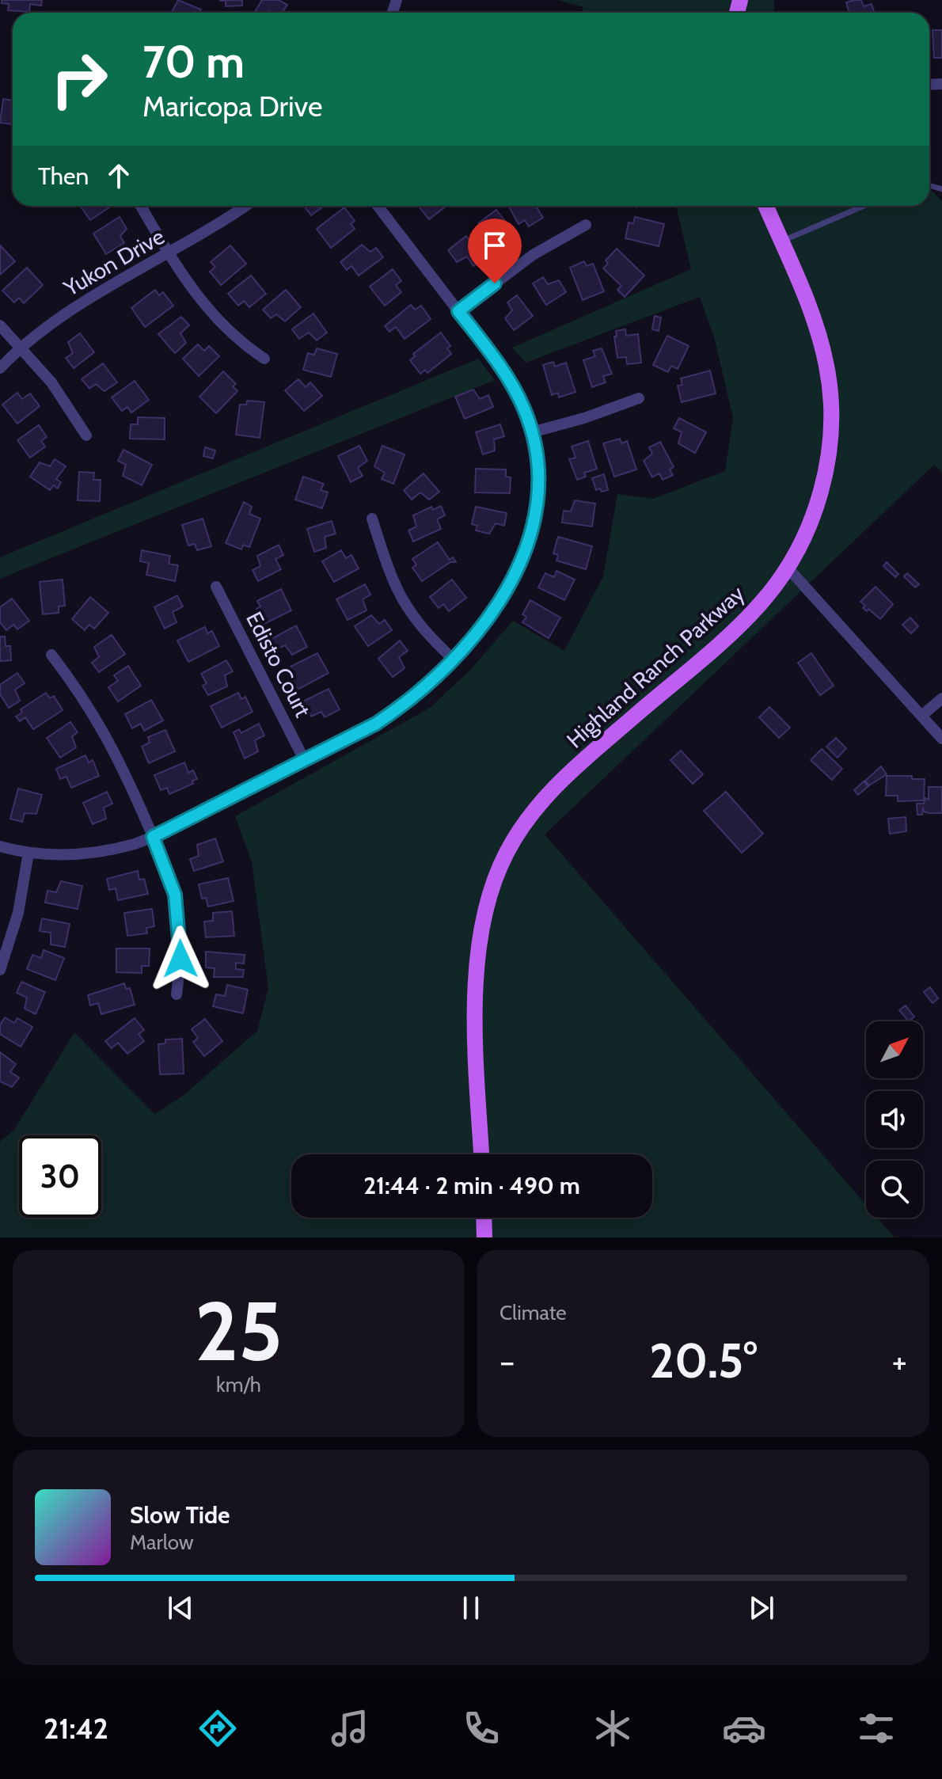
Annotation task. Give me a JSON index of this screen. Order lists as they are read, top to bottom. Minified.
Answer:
{"streets":{"main road":["Highland Ranch Parkway"],"street":["Yukon Drive","Edisto Court"]},"north":"top right","page":{"turn":["70 m","Maricopa Drive"],"then":"Then","limit":"30","trip":"21:44 · 2 min · 490 m","tile":[["25","km/h"],"Climate"],"heat":["−","20.5°","+"],"song":["Slow Tide","Marlow"],"tabs":"21:42"}}
